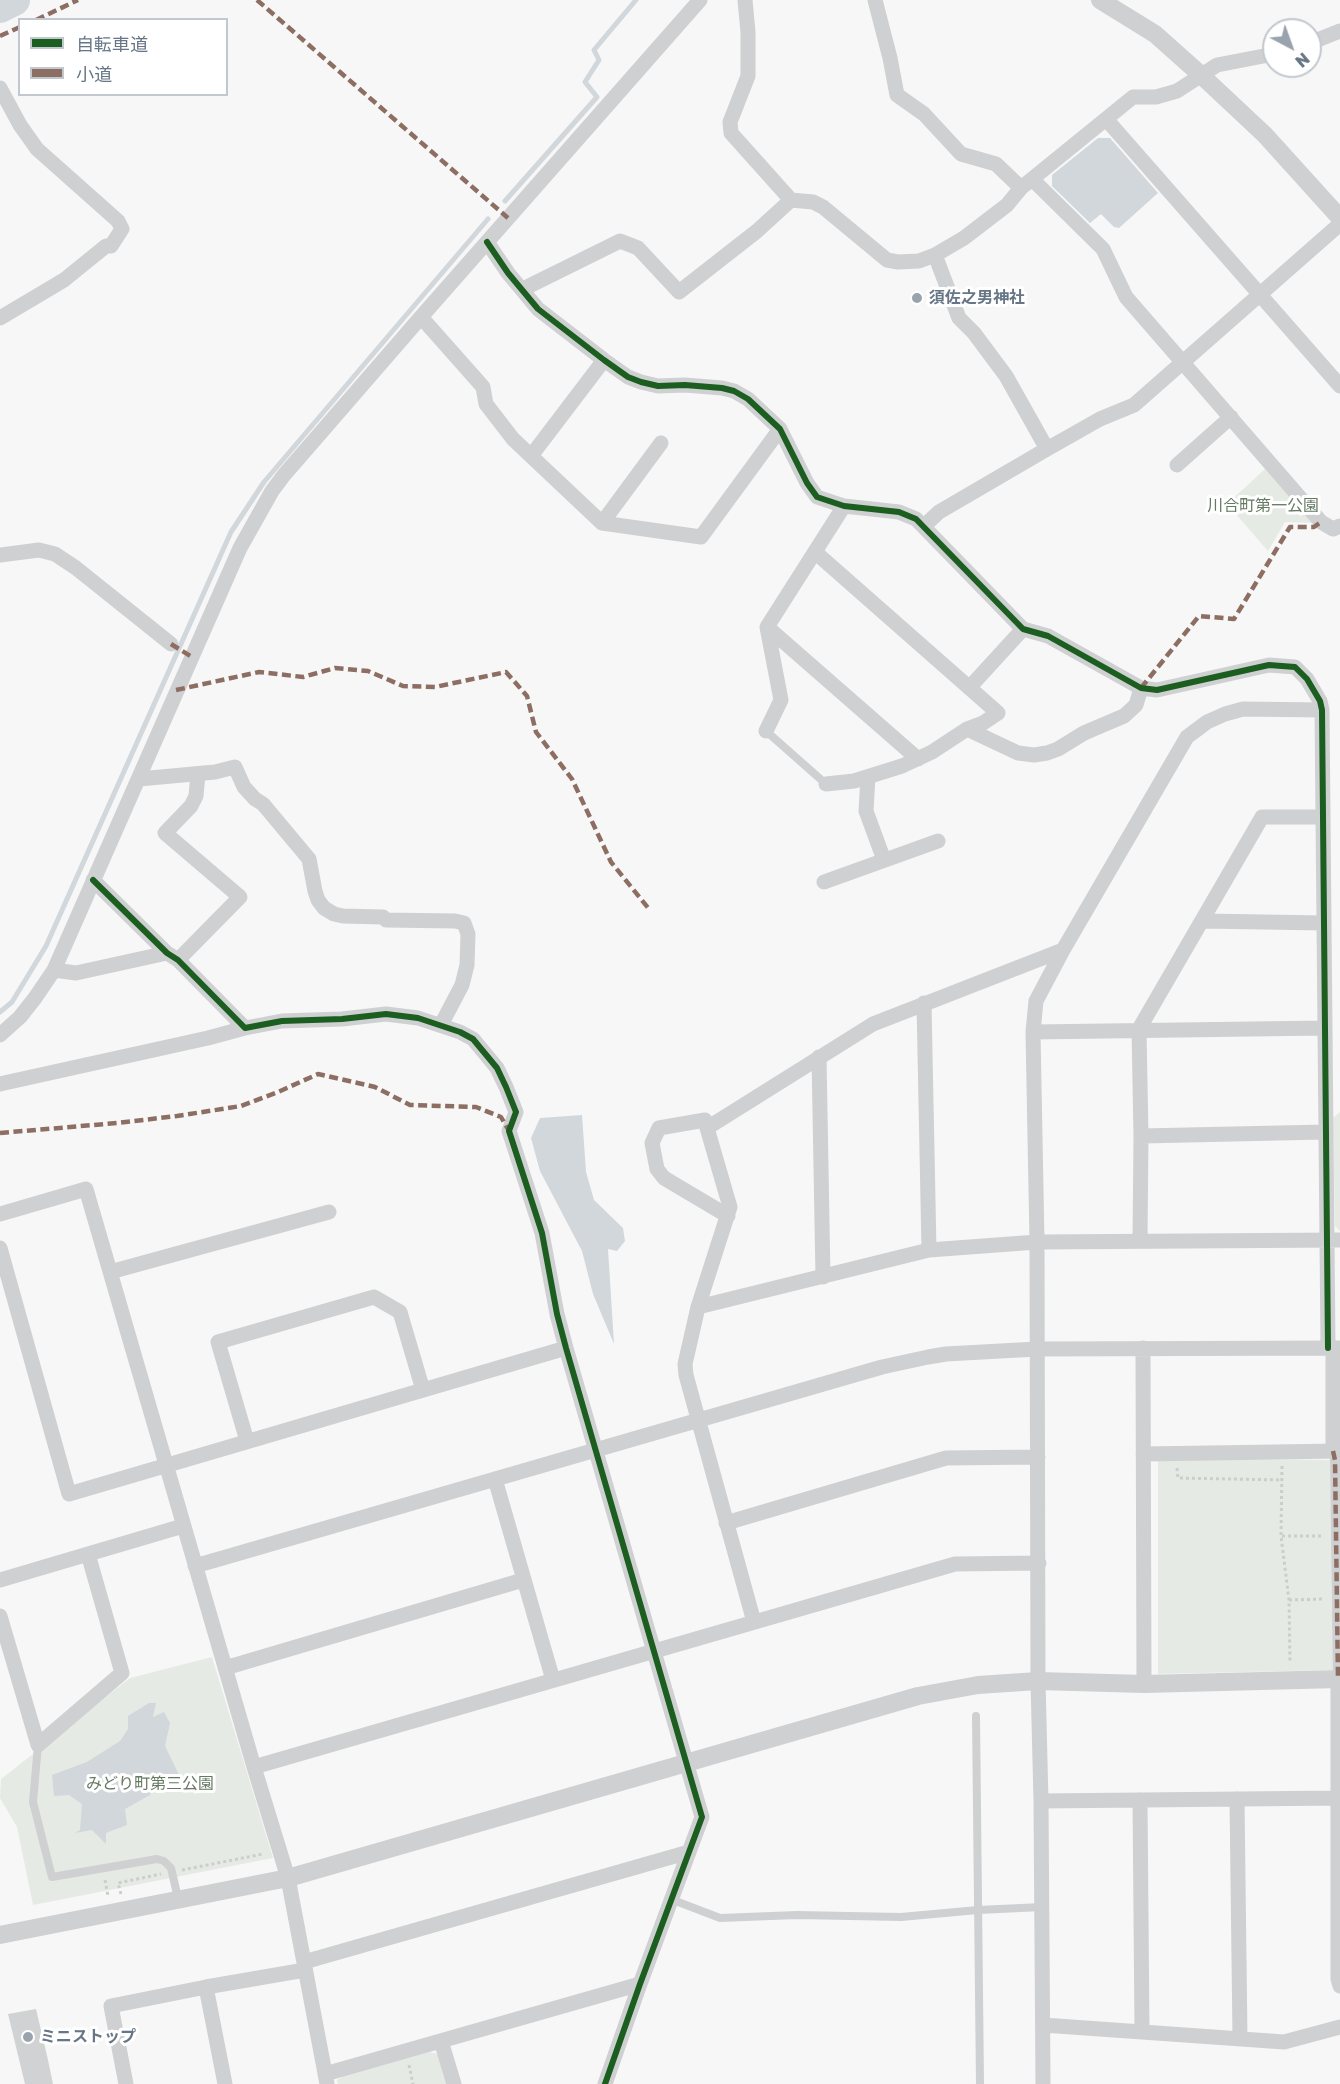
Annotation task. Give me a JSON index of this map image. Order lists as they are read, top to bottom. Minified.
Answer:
{"parks":["川合町第一公園","みどり町第三公園"],"places":["須佐之男神社","ミニストップ"],"legend":["自転車道","小道"],"north":"bottom right"}
